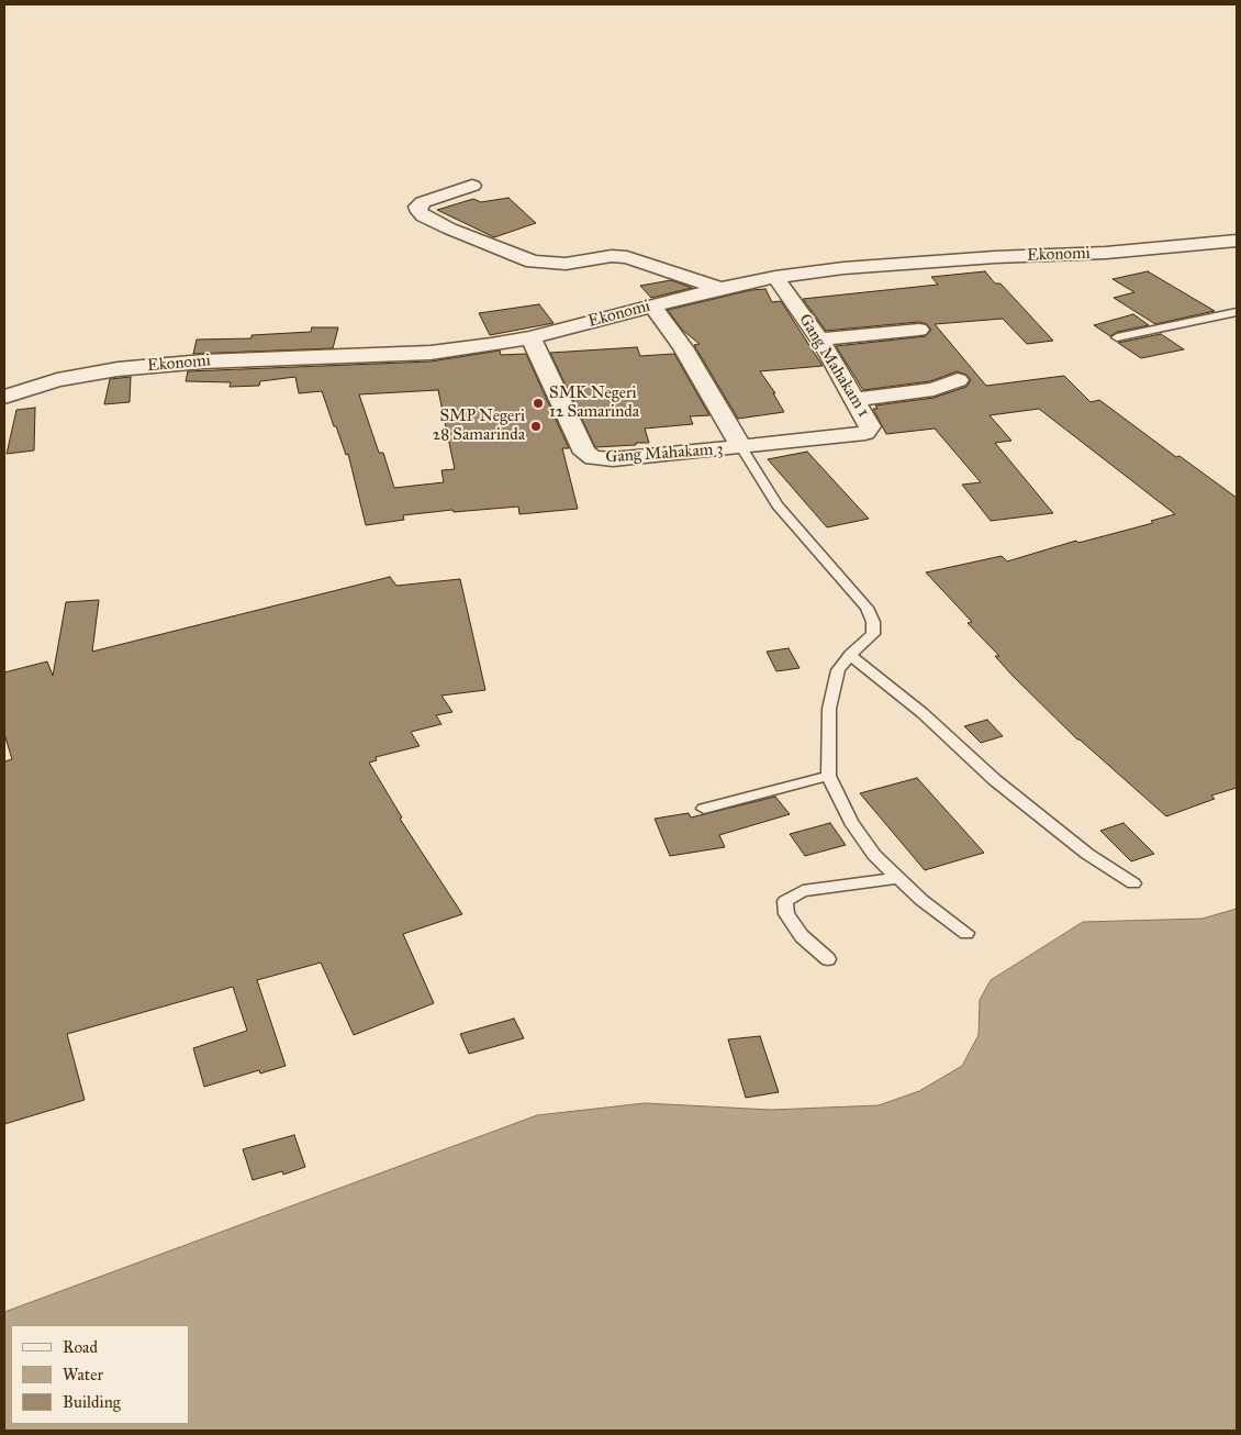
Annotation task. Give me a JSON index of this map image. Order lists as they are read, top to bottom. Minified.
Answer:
{"streets":{"street":["Ekonomi","Gang Mahakam 1","Gang Mahakam 3"]},"crossings":[["Ekonomi","Gang Mahakam 1"],["Ekonomi","Gang Mahakam 3"],["Gang Mahakam 1","Gang Mahakam 3"]],"places":["SMK Negeri 12 Samarinda","SMP Negeri 28 Samarinda"],"legend":["Road","Water","Building"]}
